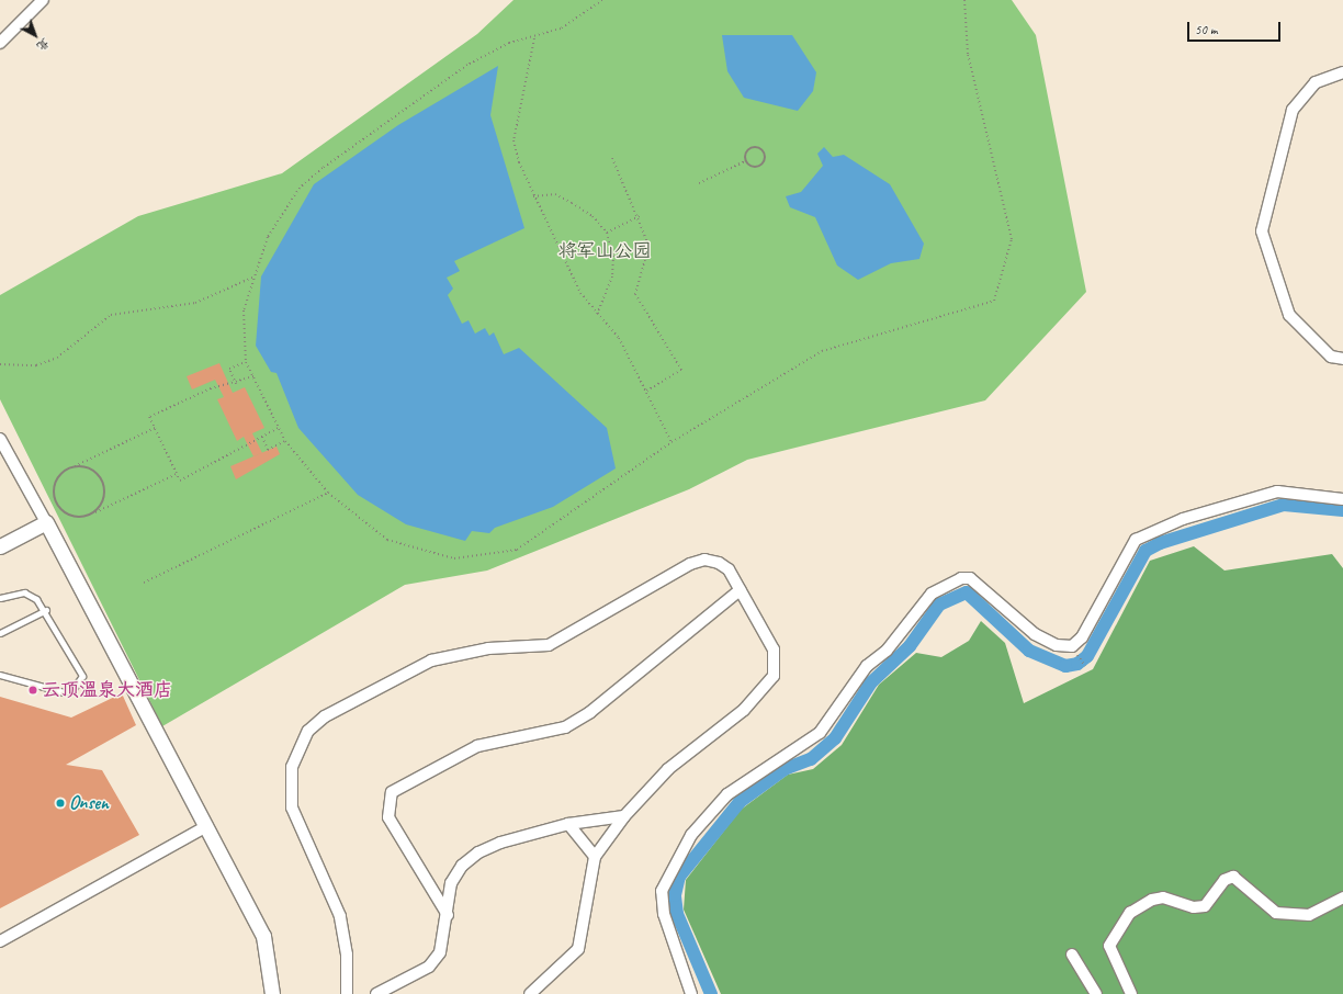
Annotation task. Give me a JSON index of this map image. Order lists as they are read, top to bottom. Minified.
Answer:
{"parks":["将军山公园"],"places":["云顶温泉大酒店","Onsen"],"scale_bar":"50 m","north":"bottom right"}
